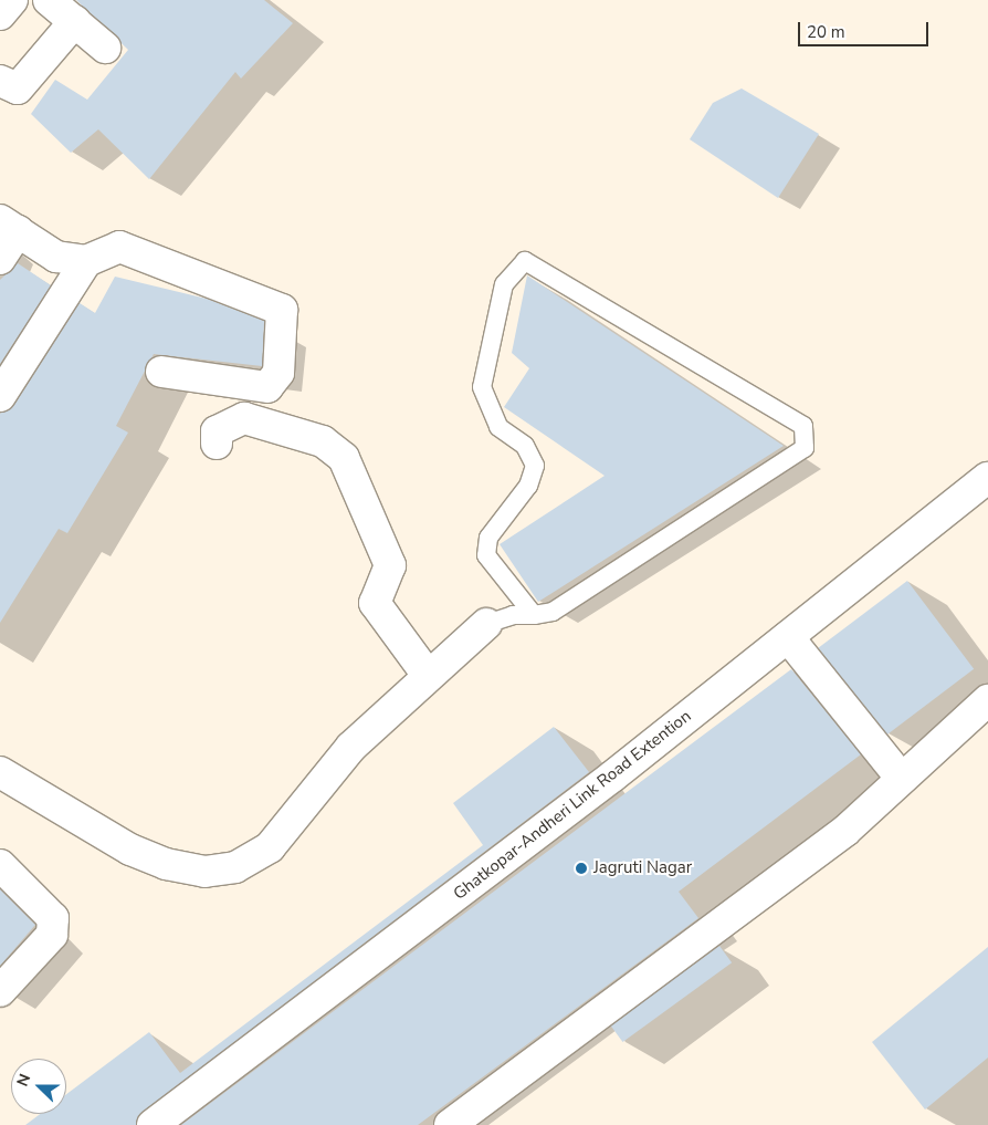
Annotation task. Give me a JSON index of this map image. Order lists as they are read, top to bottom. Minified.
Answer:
{"streets":{"street":["Ghatkopar-Andheri Link Road Extention"]},"places":["Jagruti Nagar"],"scale_bar":"20 m","north":"left"}
